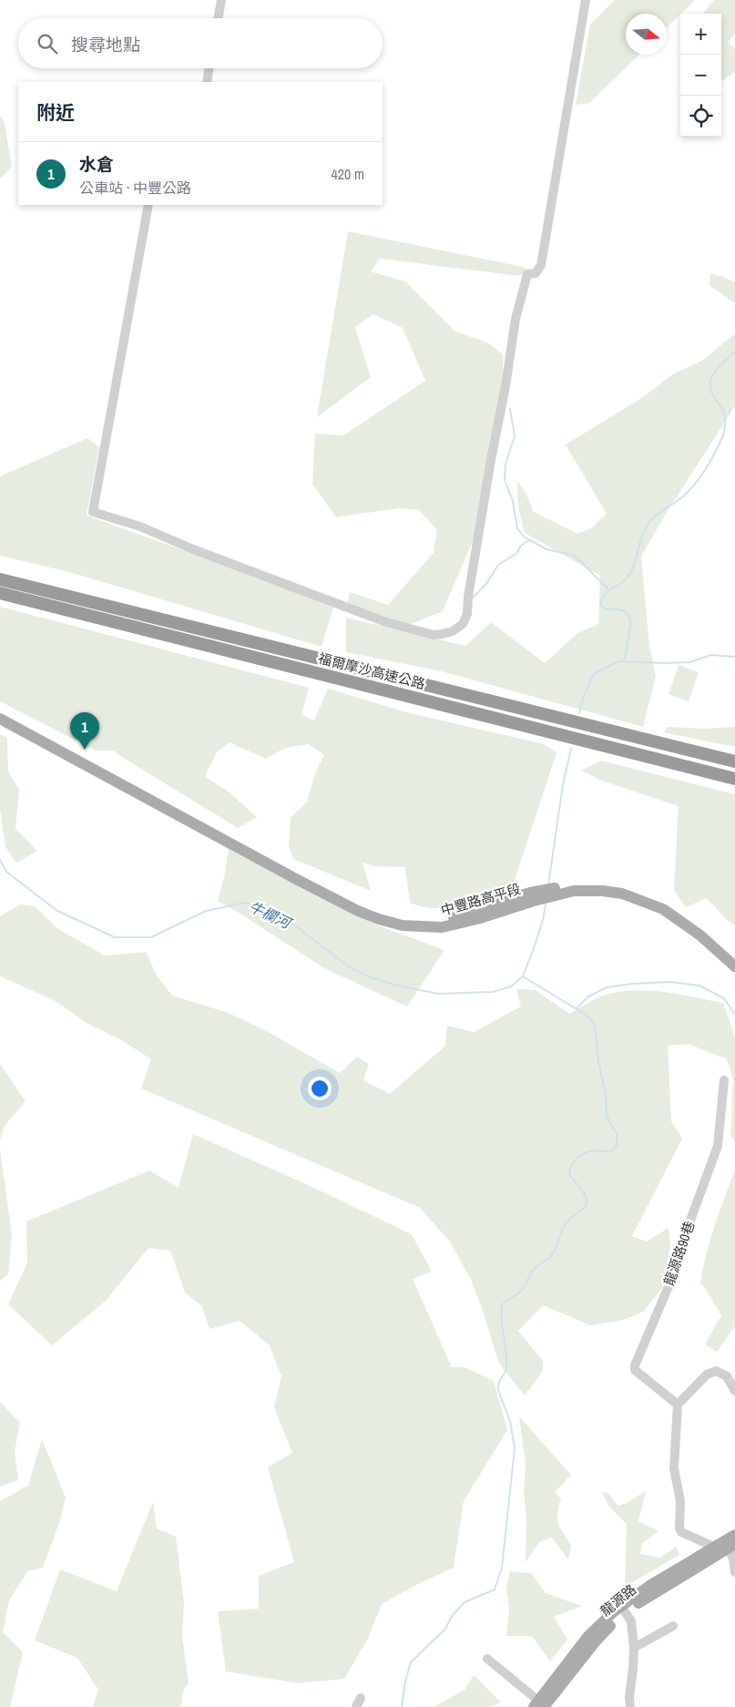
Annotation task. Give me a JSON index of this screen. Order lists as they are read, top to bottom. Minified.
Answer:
{"streets":{"highway":["福爾摩沙高速公路"],"main road":["中豐路高平段","龍源路"],"street":["龍源路90巷"]},"water":["牛欄河"],"north":"right","page":{"map_buttons":["+","−"],"search":"搜尋地點","heading":"附近","list":[{"mark":"1","name":"水倉","note":"公車站 · 中豐公路","value":"420 m"}],"pins":"1"}}
